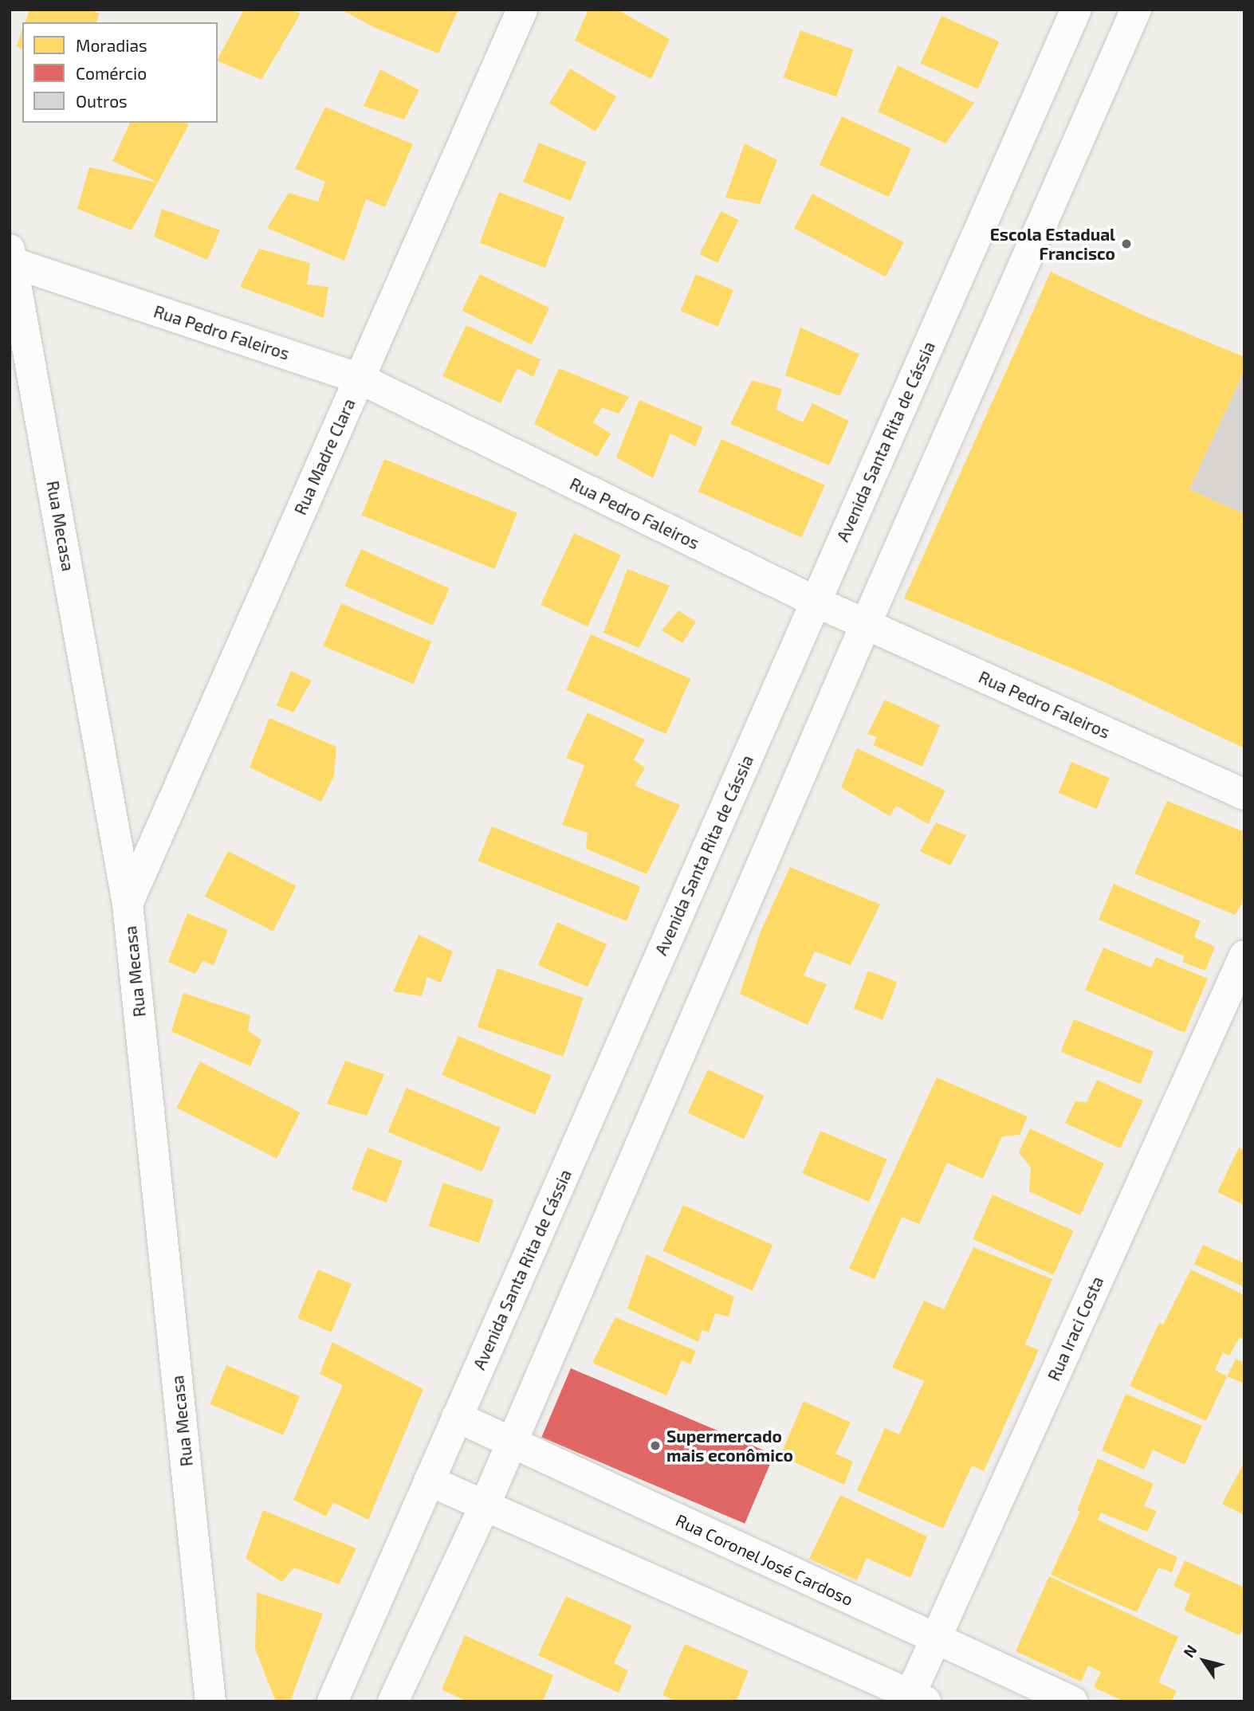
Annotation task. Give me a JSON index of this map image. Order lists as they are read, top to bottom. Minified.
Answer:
{"streets":{"street":["Rua Pedro Faleiros","Avenida Santa Rita de Cássia","Rua Madre Clara","Rua Mecasa","Rua Iraci Costa","Rua Coronel José Cardoso"]},"crossings":[["Rua Pedro Faleiros","Avenida Santa Rita de Cássia"],["Rua Pedro Faleiros","Rua Madre Clara"],["Rua Pedro Faleiros","Rua Mecasa"],["Avenida Santa Rita de Cássia","Rua Coronel José Cardoso"],["Rua Madre Clara","Rua Mecasa"],["Rua Iraci Costa","Rua Coronel José Cardoso"]],"places":["Escola Estadual Francisco","Supermercado mais econômico"],"legend":["Moradias","Comércio","Outros"],"north":"top left"}
